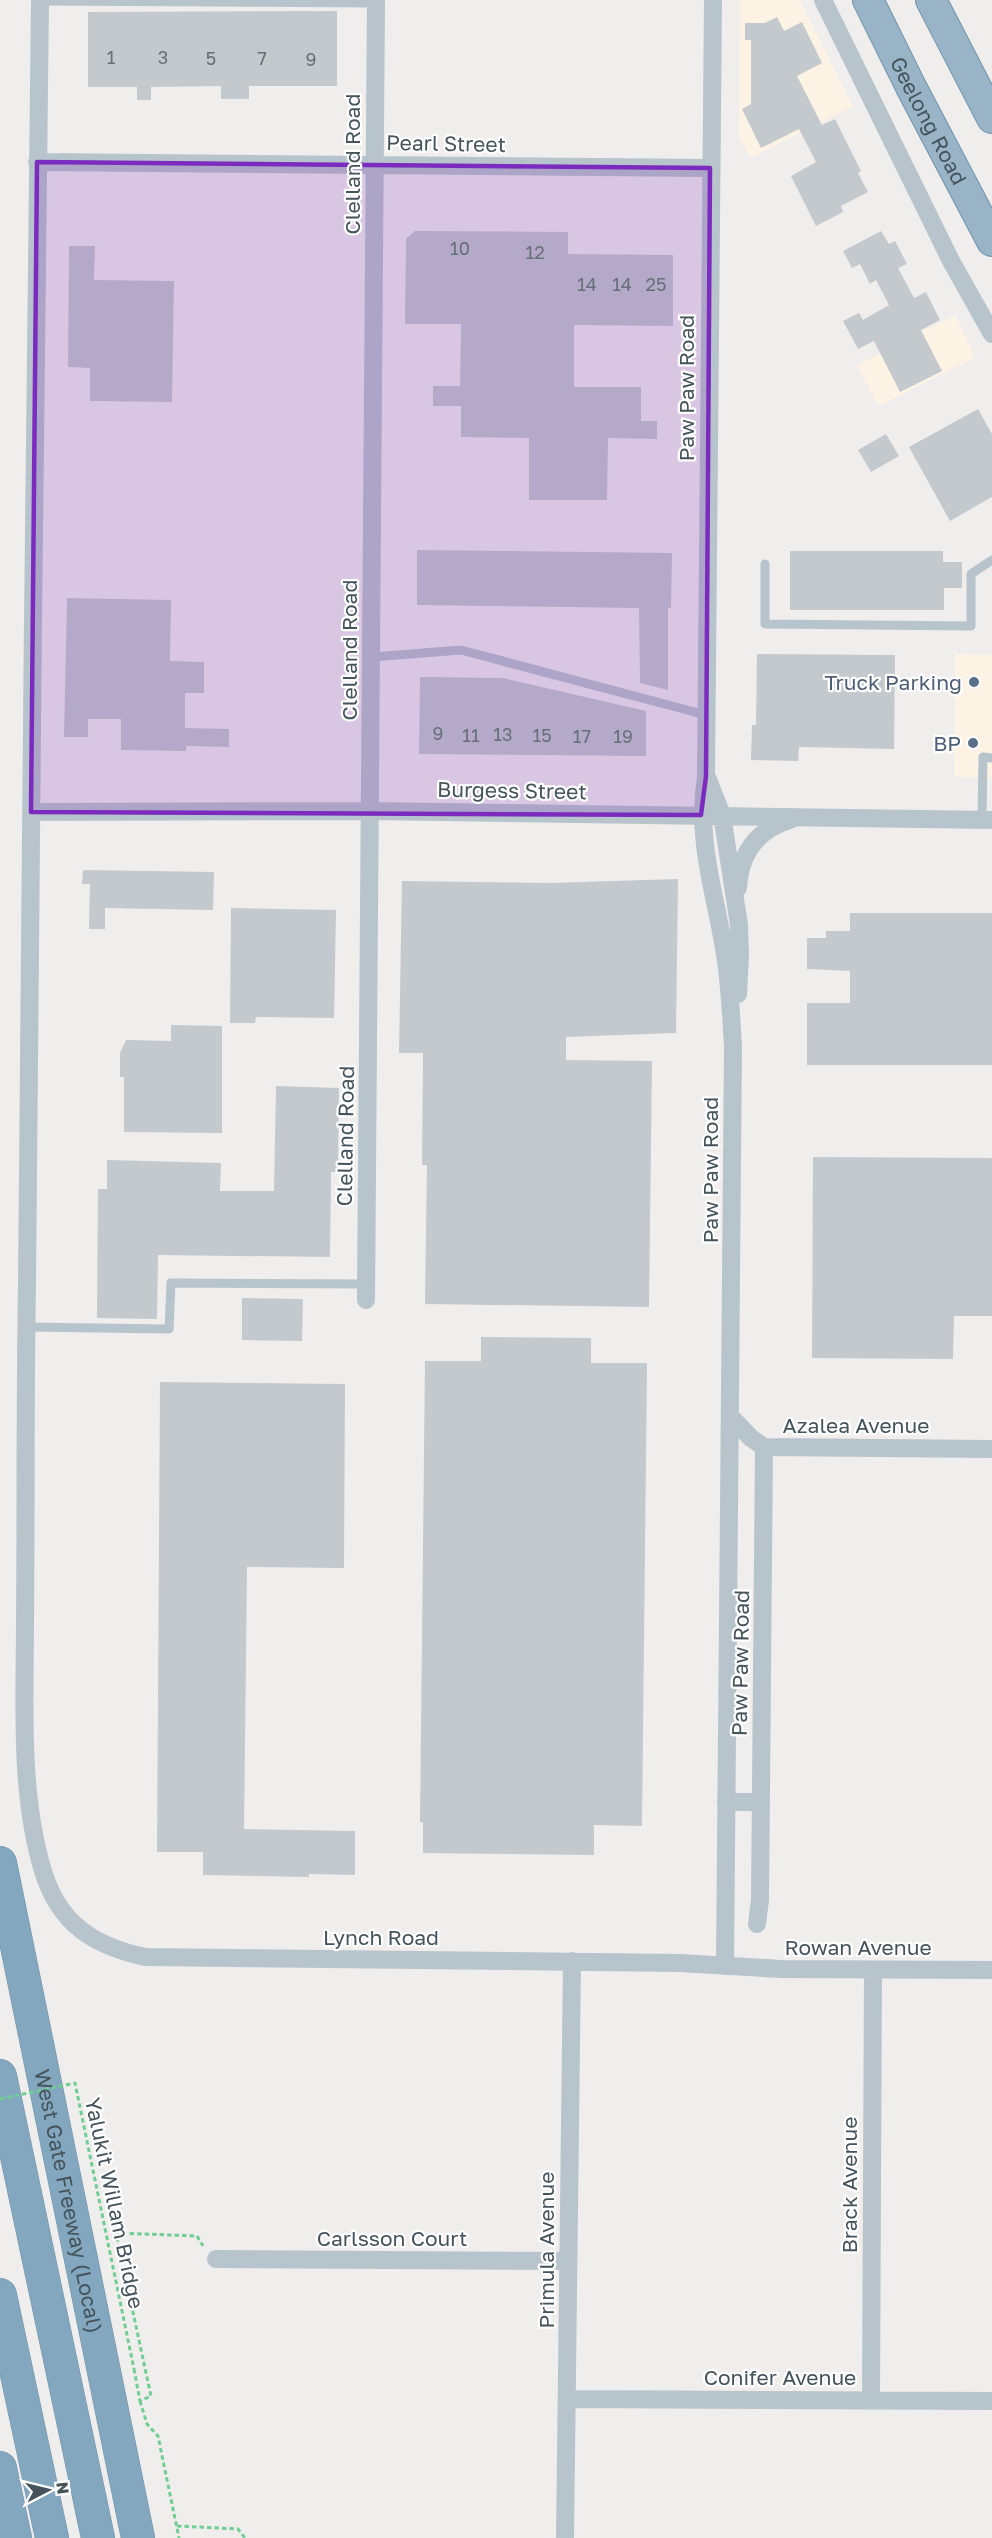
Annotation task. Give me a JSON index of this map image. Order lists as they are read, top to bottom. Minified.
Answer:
{"streets":{"highway":["Geelong Road","West Gate Freeway (Local)"],"street":["Pearl Street","Clelland Road","Paw Paw Road","Burgess Street","Azalea Avenue","Lynch Road","Rowan Avenue","Brack Avenue","Carlsson Court","Primula Avenue","Conifer Avenue"],"path":["Yalukit Willam Bridge"]},"crossings":[["Pearl Street","Clelland Road"],["Pearl Street","Paw Paw Road"],["Pearl Street","Lynch Road"],["Clelland Road","Burgess Street"],["Paw Paw Road","Burgess Street"],["Paw Paw Road","Azalea Avenue"],["Paw Paw Road","Lynch Road"],["Paw Paw Road","Rowan Avenue"],["Burgess Street","Lynch Road"],["Lynch Road","Rowan Avenue"],["Lynch Road","Primula Avenue"],["Rowan Avenue","Brack Avenue"],["Brack Avenue","Conifer Avenue"],["Carlsson Court","Primula Avenue"],["Primula Avenue","Conifer Avenue"]],"places":["Truck Parking","BP"],"house_numbers":["1","3","5","7","9","10","12","14","14","25","9","13","11","15","17","19"],"north":"right"}
